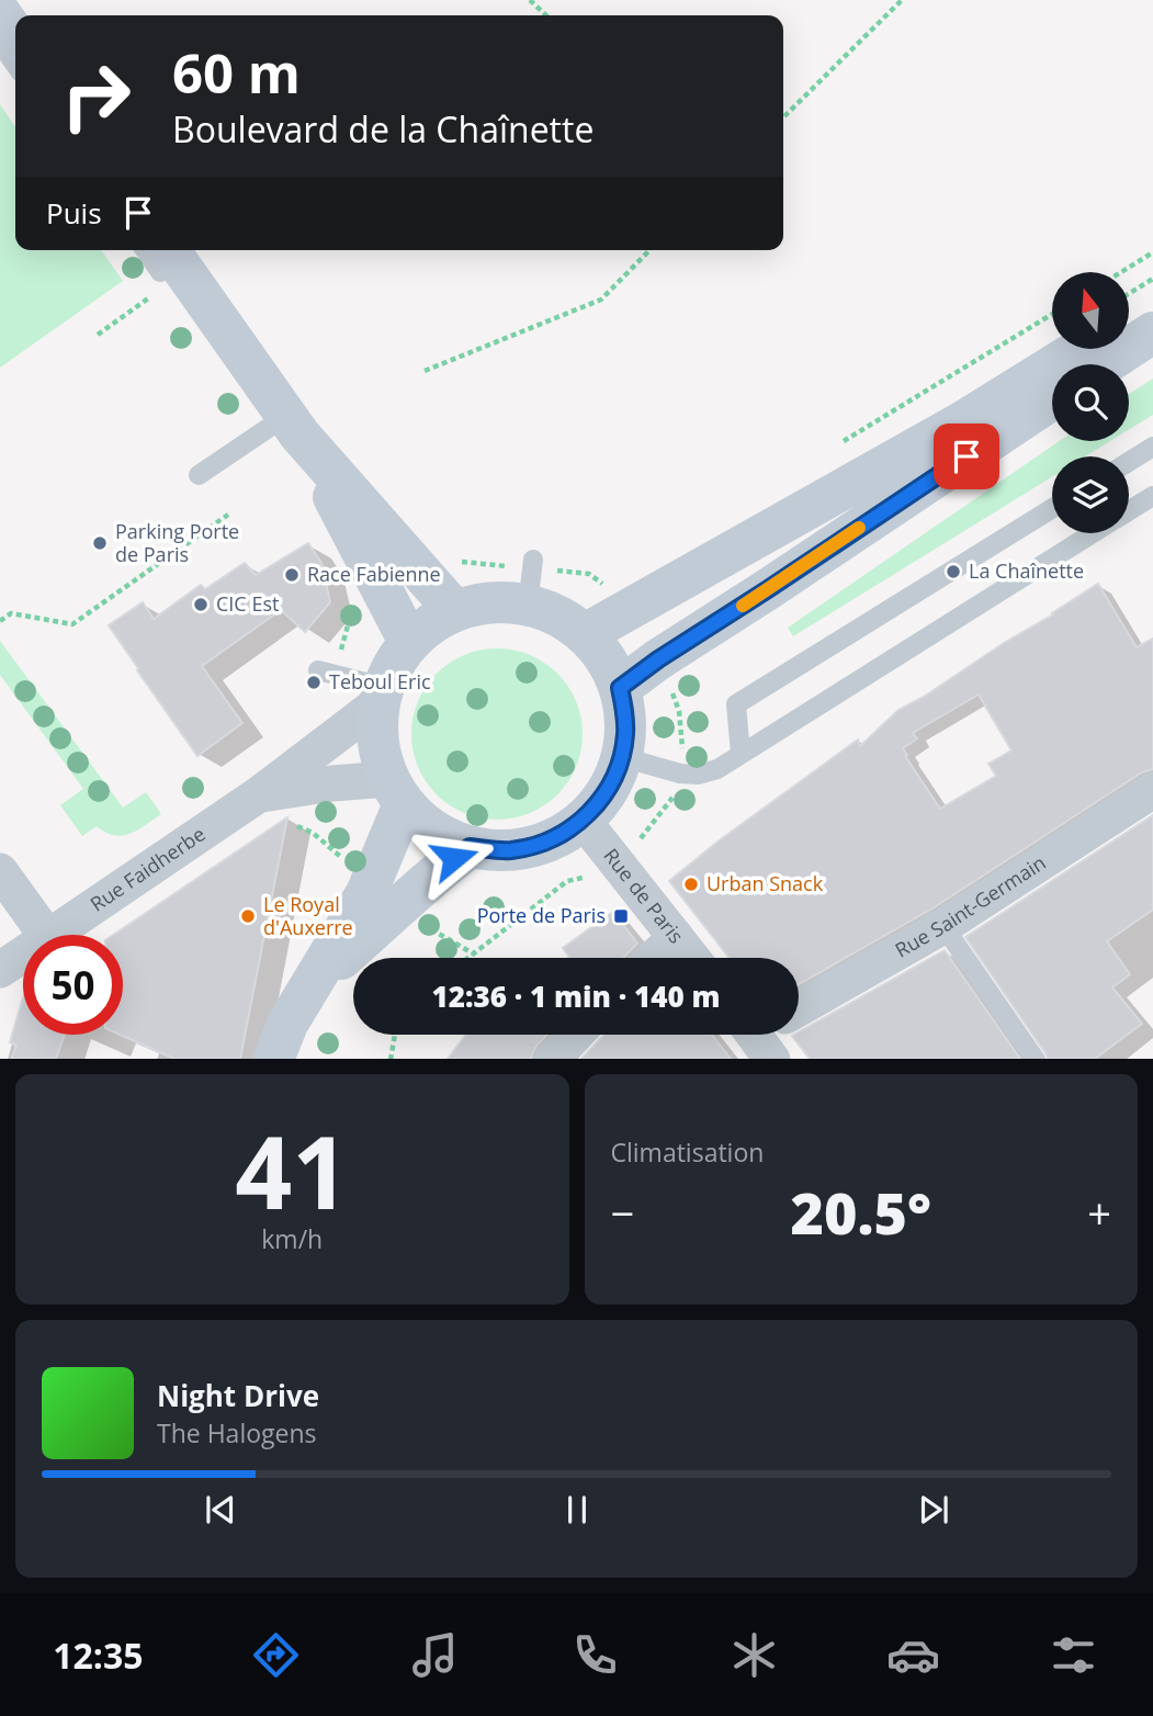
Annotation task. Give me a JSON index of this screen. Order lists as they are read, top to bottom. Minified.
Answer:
{"streets":{"street":["Rue Faidherbe","Rue de Paris","Rue Saint-Germain"]},"crossings":[["Rue Faidherbe","Rue de Paris"]],"places":{"other":["Parking Porte de Paris","La Chaînette","Race Fabienne","CIC Est","Teboul Eric","Urban Snack","Le Royal d'Auxerre"],"transit":["Porte de Paris"]},"north":"top","page":{"turn":["60 m","Boulevard de la Chaînette"],"then":"Puis","limit":"50","trip":"12:36 · 1 min · 140 m","tile":[["41","km/h"],"Climatisation"],"heat":["−","20.5°","+"],"song":["Night Drive","The Halogens"],"tabs":"12:35"}}
